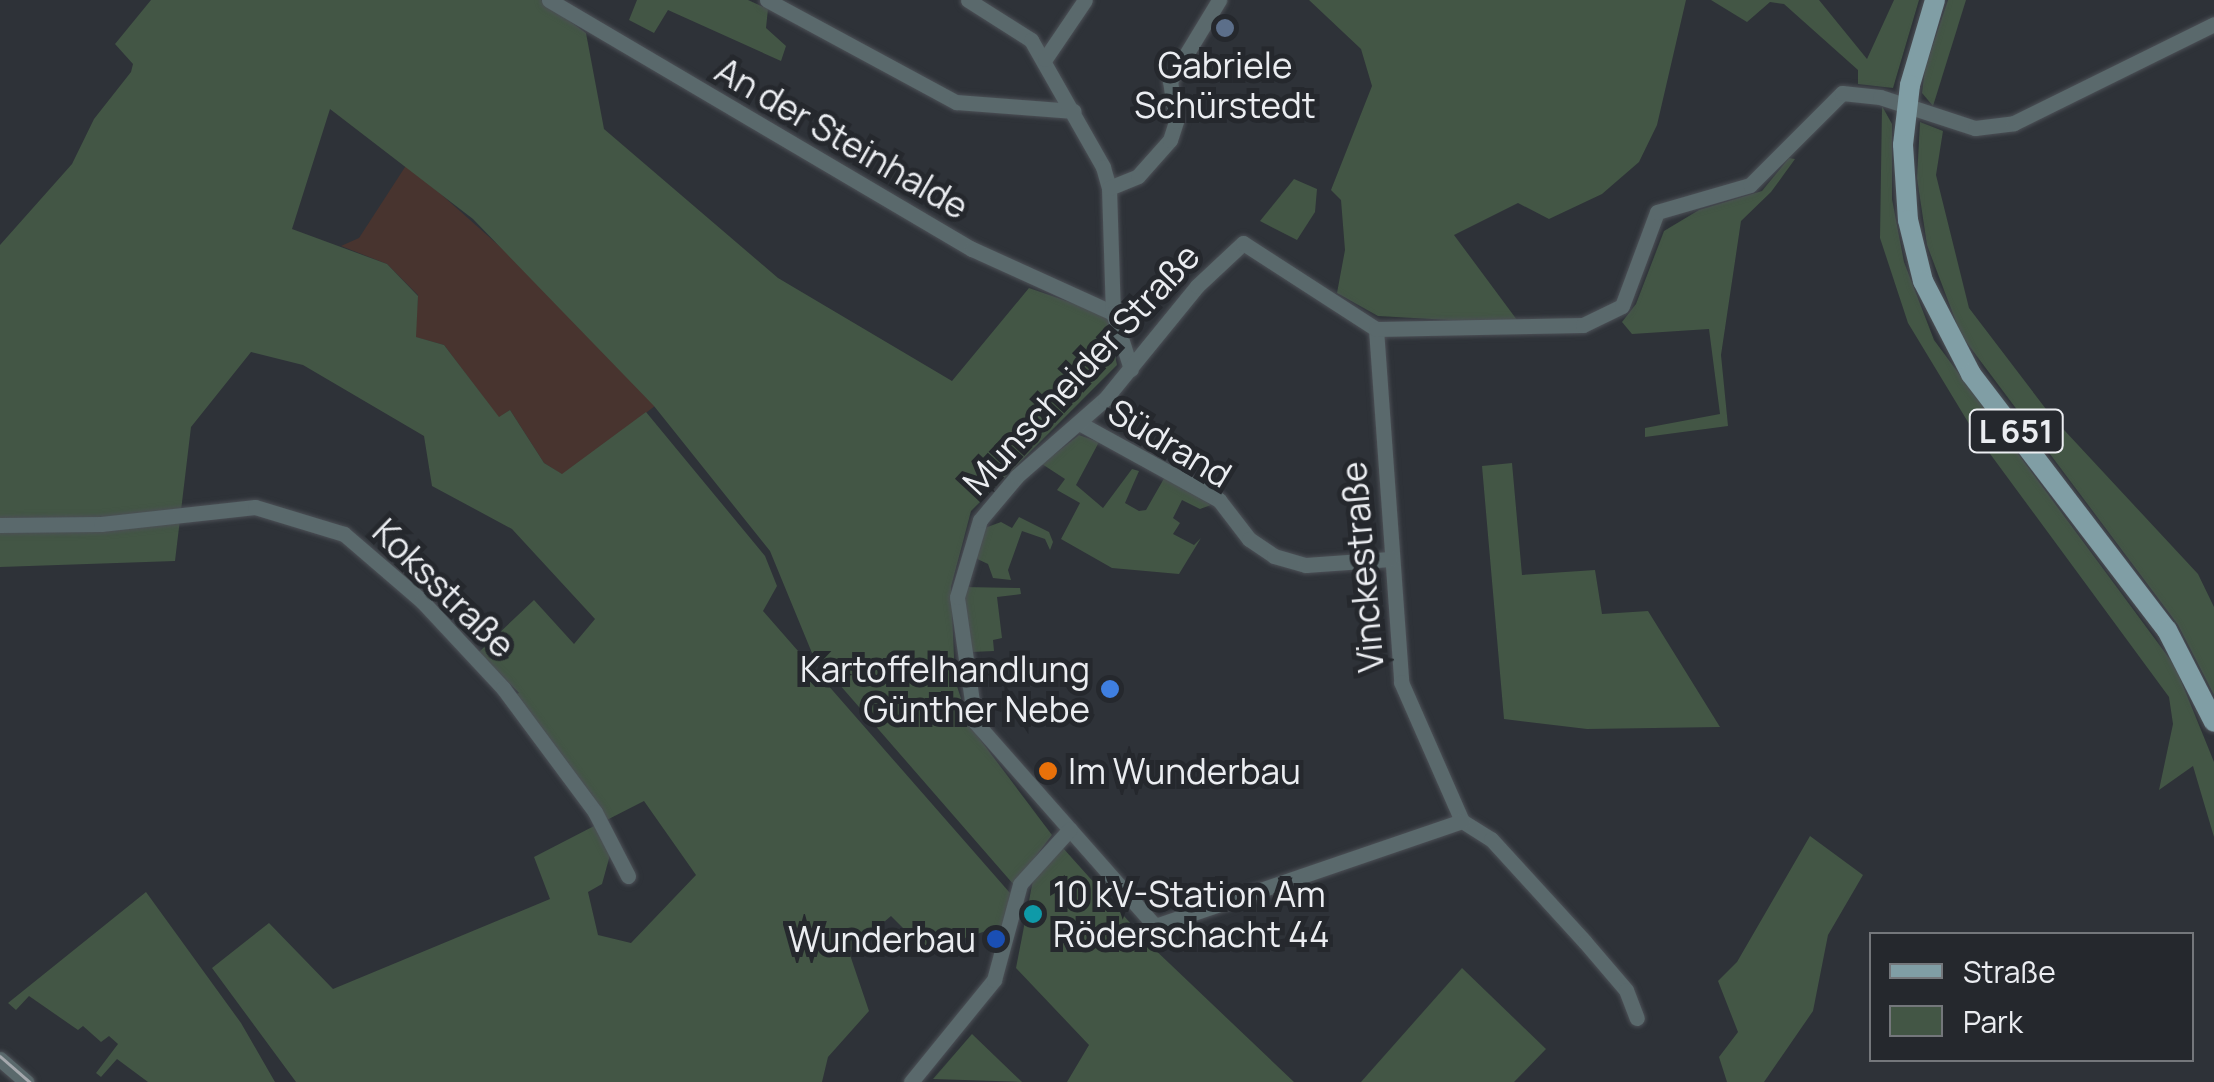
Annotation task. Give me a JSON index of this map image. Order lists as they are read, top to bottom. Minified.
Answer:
{"streets":{"main road":["L 651"],"street":["An der Steinhalde","Munscheider Straße","Südrand","Vinckestraße","Koksstraße"]},"crossings":[["Munscheider Straße","Südrand"],["Munscheider Straße","Vinckestraße"],["Südrand","Vinckestraße"]],"places":["Gabriele Schürstedt","Kartoffelhandlung Günther Nebe","Im Wunderbau","10 kV-Station Am Röderschacht 44","Wunderbau"],"legend":["Straße","Park"]}
